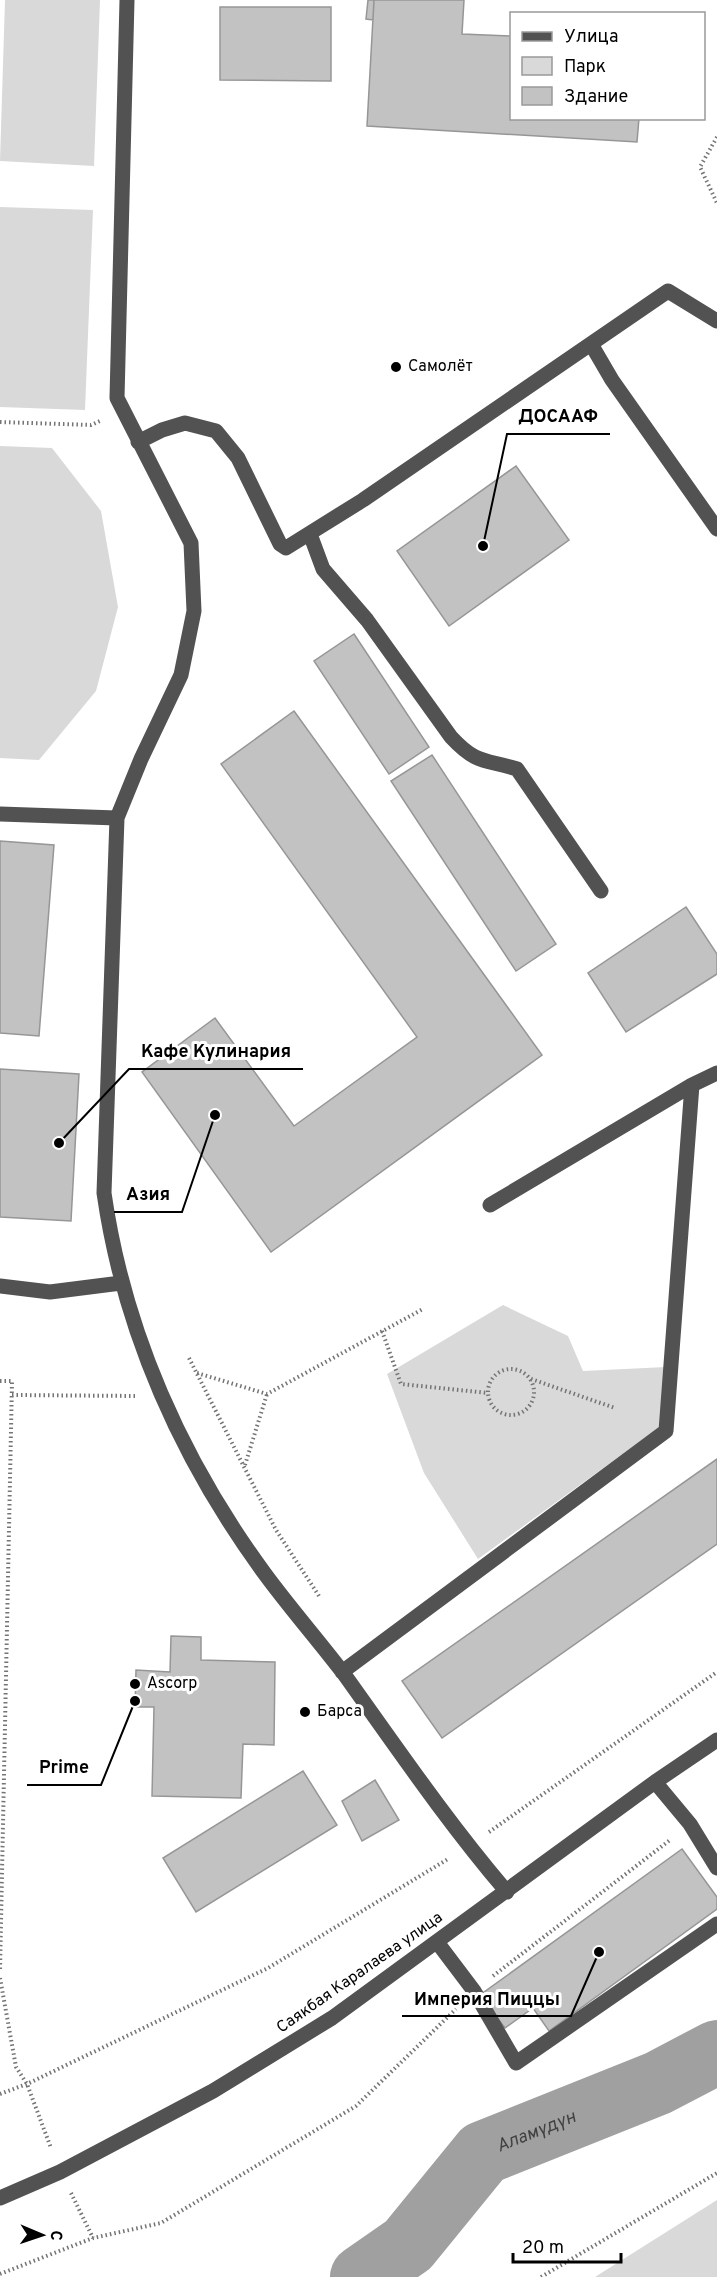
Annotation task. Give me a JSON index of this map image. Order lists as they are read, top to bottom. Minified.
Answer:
{"streets":{"street":["Саякбая Каралаева улица"]},"water":["Аламүдүн"],"places":["Самолёт","ДОСААФ","Азия","Кафе Кулинария","Ascorp","Prime","Барса","Империя Пиццы"],"legend":["Улица","Парк","Здание"],"scale_bar":"20 m","north":"right"}
